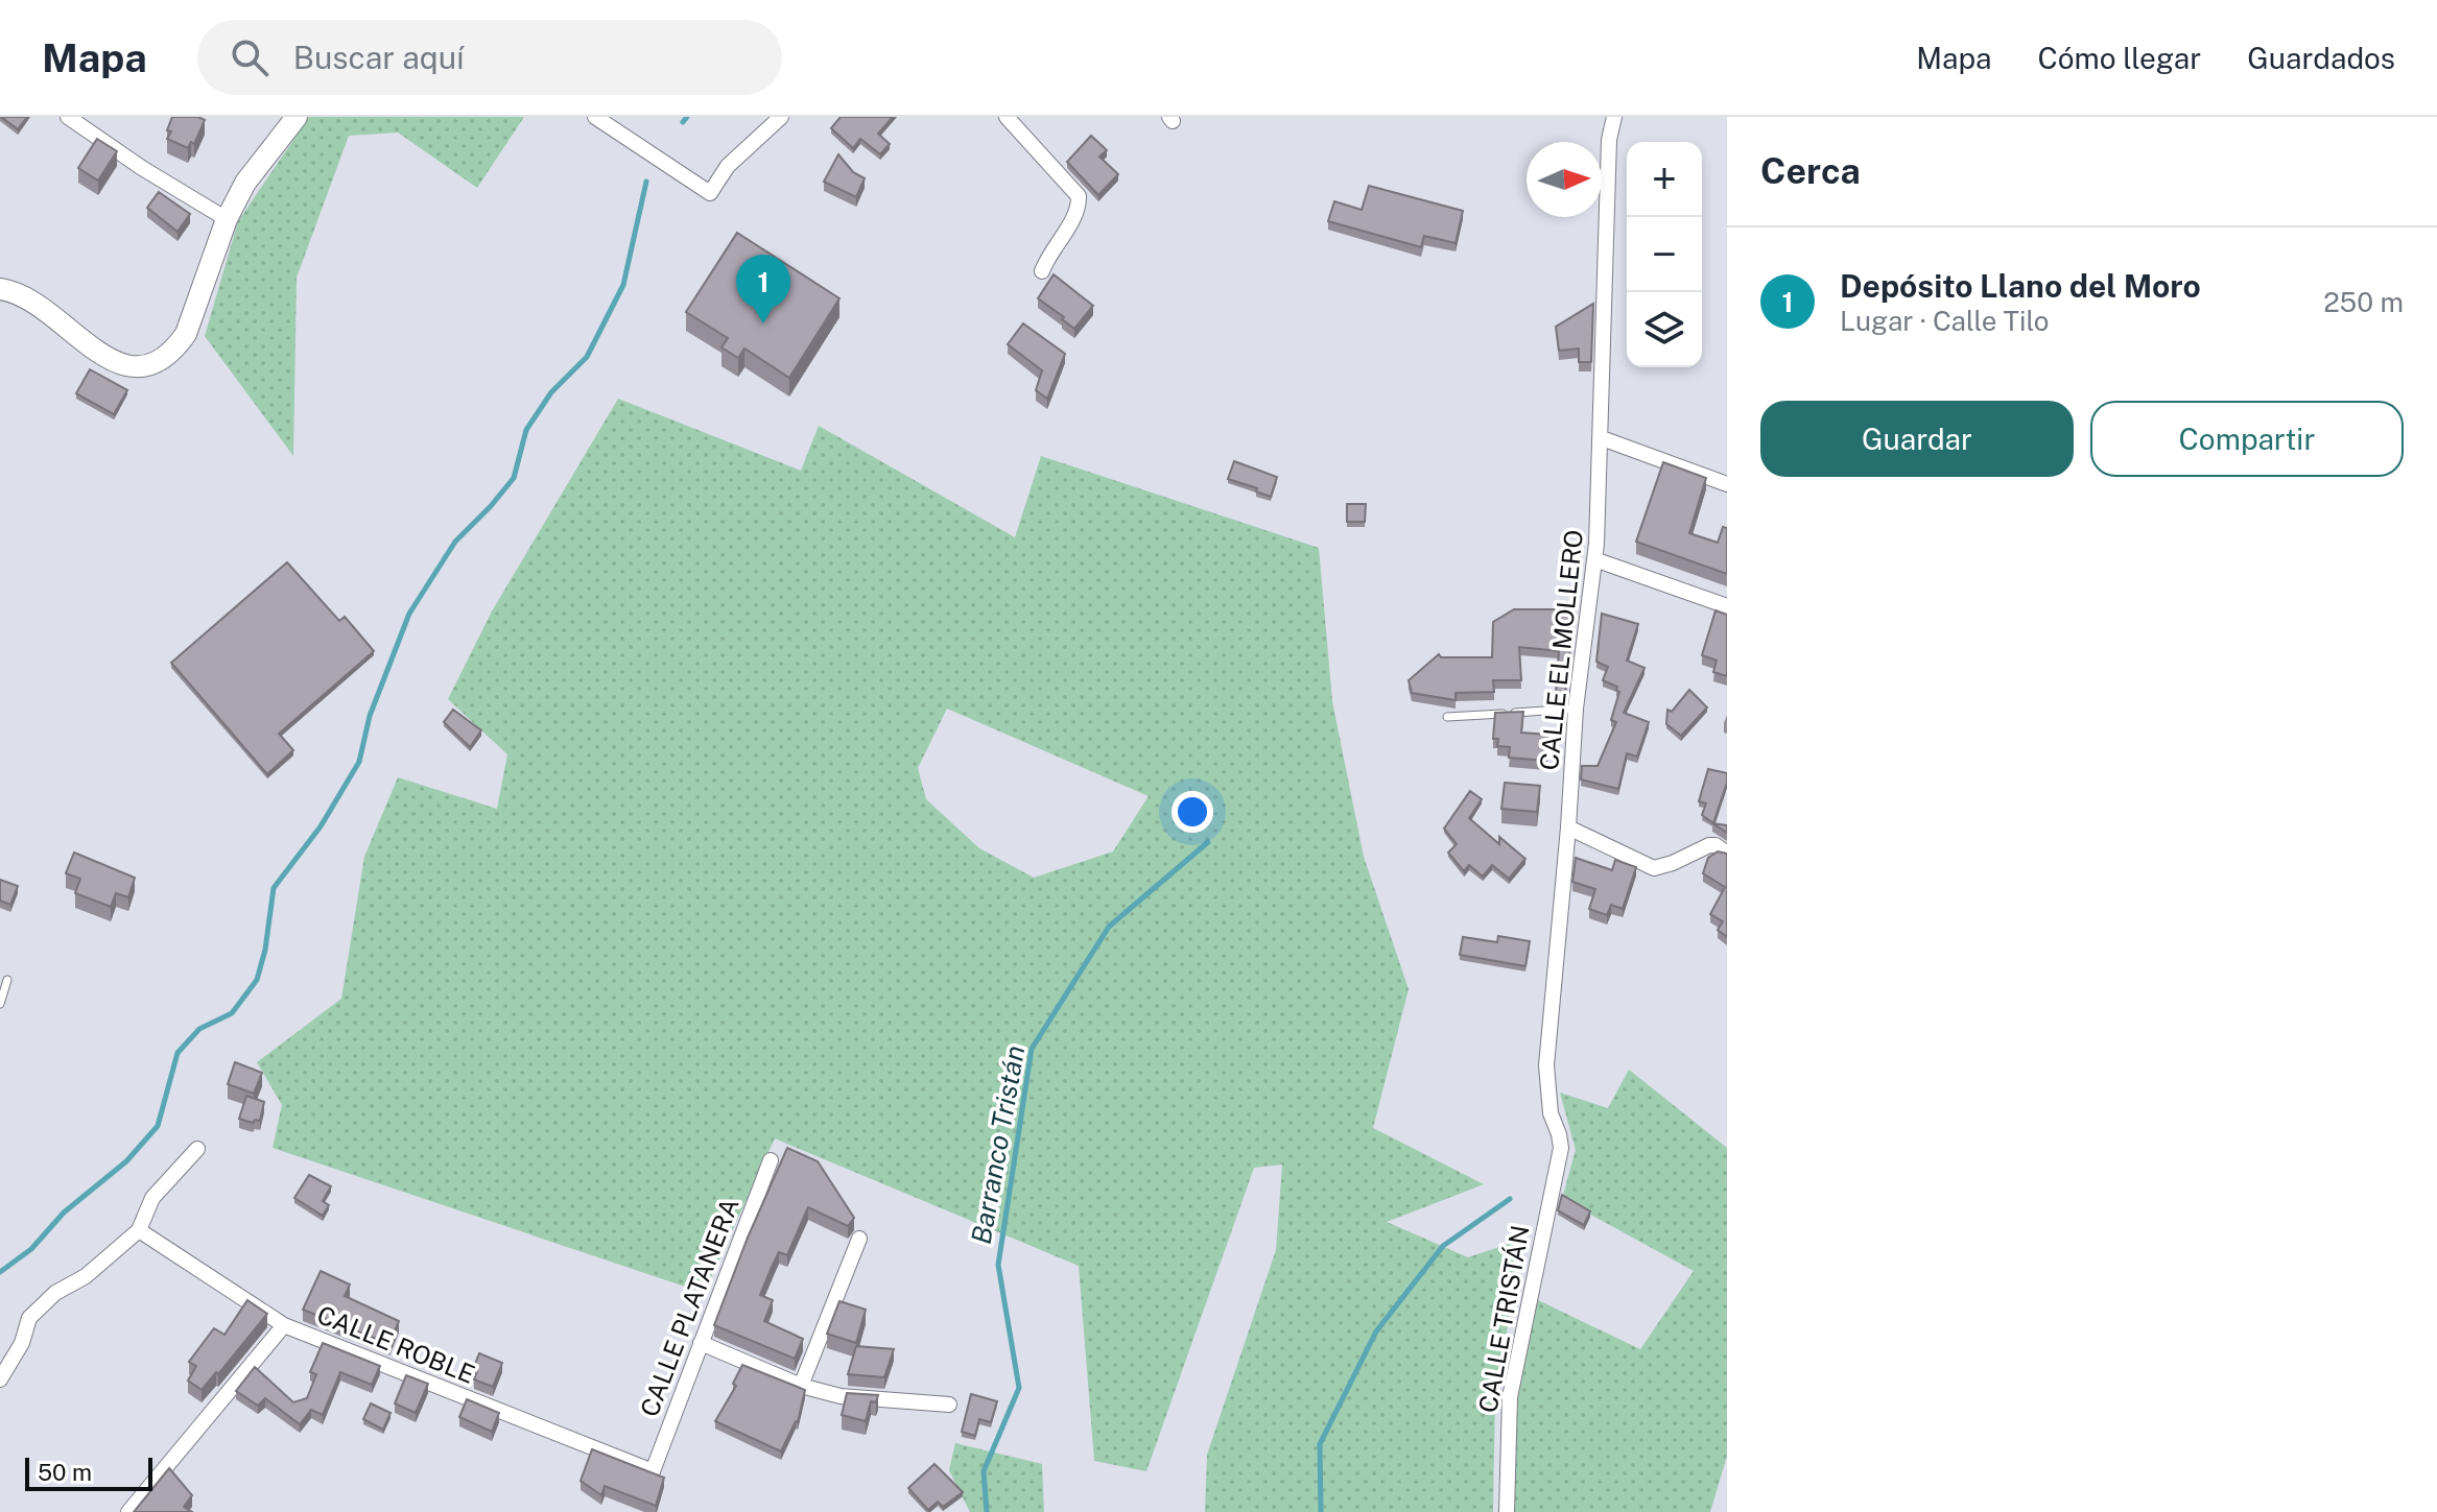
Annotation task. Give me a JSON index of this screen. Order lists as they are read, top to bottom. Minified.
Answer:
{"streets":{"street":["CALLE EL MOLLERO","CALLE PLATANERA","CALLE TRISTÁN","CALLE ROBLE"]},"crossings":[["CALLE EL MOLLERO","CALLE TRISTÁN"],["CALLE PLATANERA","CALLE ROBLE"]],"water":["Barranco Tristán"],"scale_bar":"50 m","north":"right","page":{"header":"Mapa","search":"Buscar aquí","nav":["Mapa","Cómo llegar","Guardados"],"heading":"Cerca","map_buttons":["+","−"],"list":[{"mark":"1","name":"Depósito Llano del Moro","note":"Lugar · Calle Tilo","value":"250 m"}],"pins":"1","buttons":["Guardar","Compartir"],"scale":"50 m"}}
